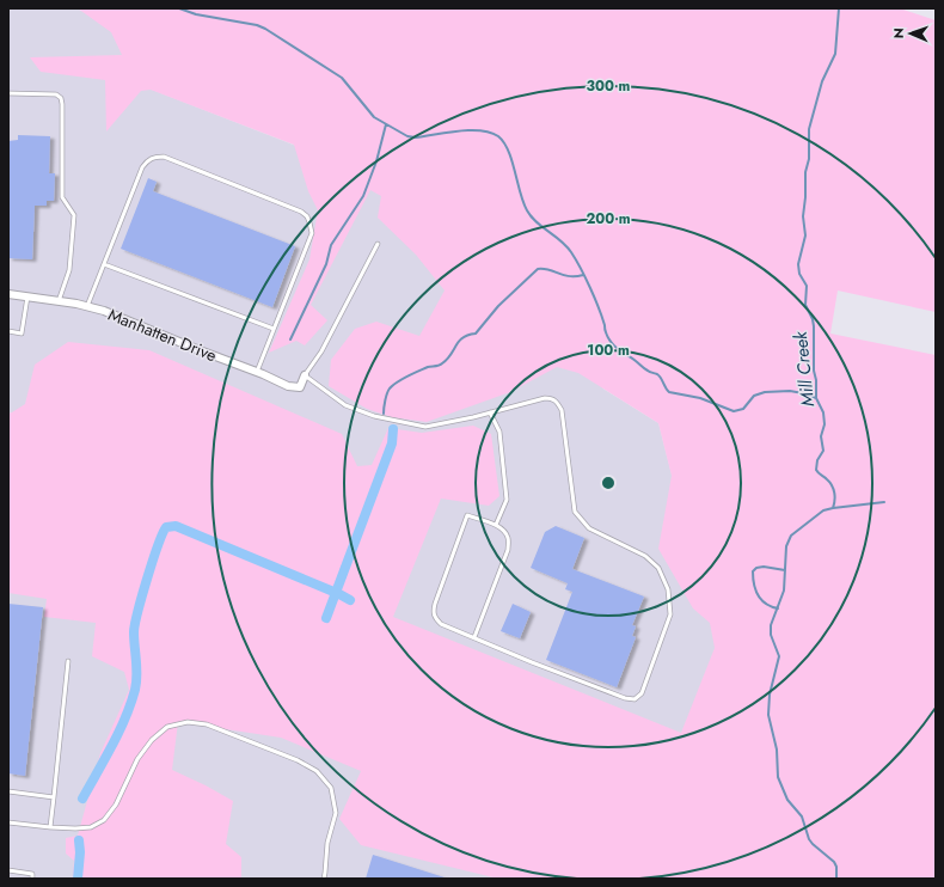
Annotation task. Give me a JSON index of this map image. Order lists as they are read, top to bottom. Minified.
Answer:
{"streets":{"street":["Manhatten Drive"]},"water":["Mill Creek"],"north":"left","rings":["300 m","200 m","100 m"]}
